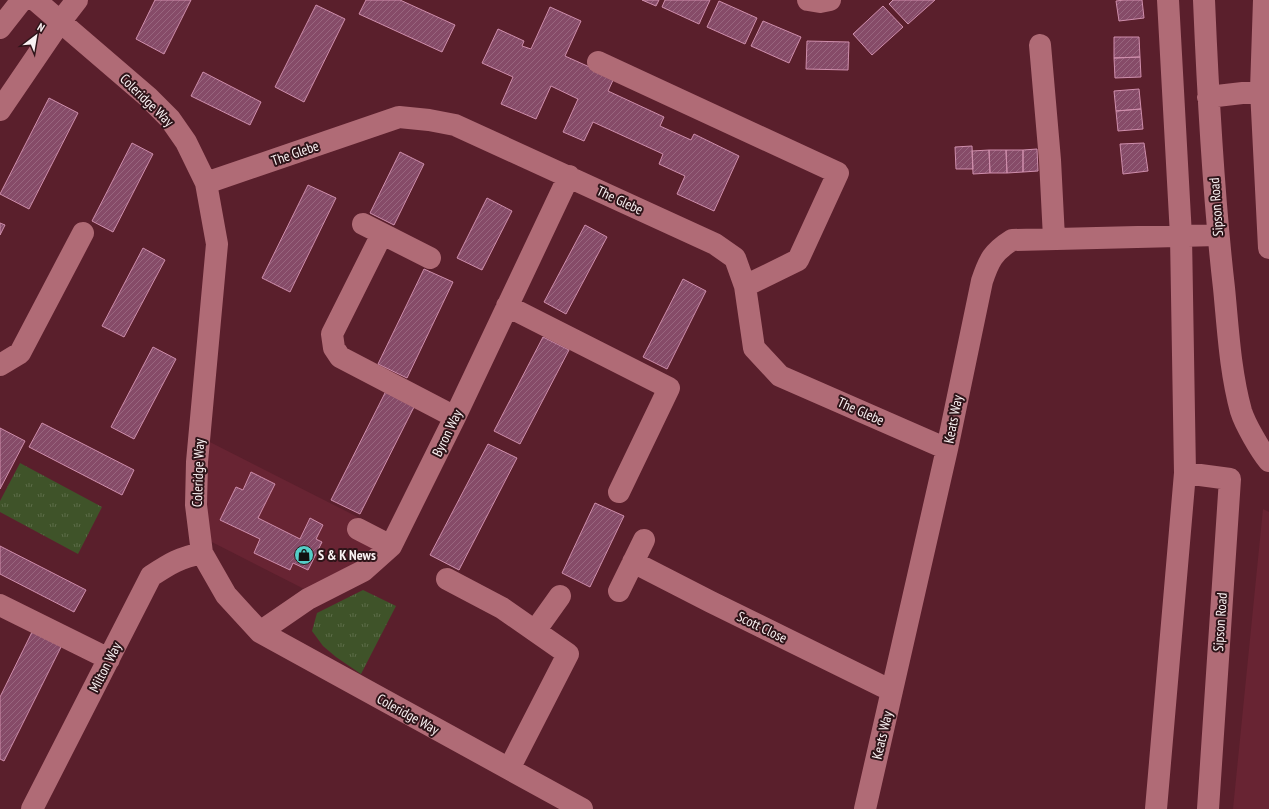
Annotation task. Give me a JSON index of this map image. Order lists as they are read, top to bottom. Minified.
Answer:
{"streets":{"street":["Coleridge Way","The Glebe","Sipson Road","Keats Way","Byron Way","Scott Close","Milton Way"]},"crossings":[["Coleridge Way","The Glebe"],["Coleridge Way","Byron Way"],["Coleridge Way","Milton Way"],["The Glebe","Keats Way"],["The Glebe","Byron Way"],["Sipson Road","Keats Way"],["Keats Way","Scott Close"]],"places":{"shop":["S & K News"]},"north":"top right"}
